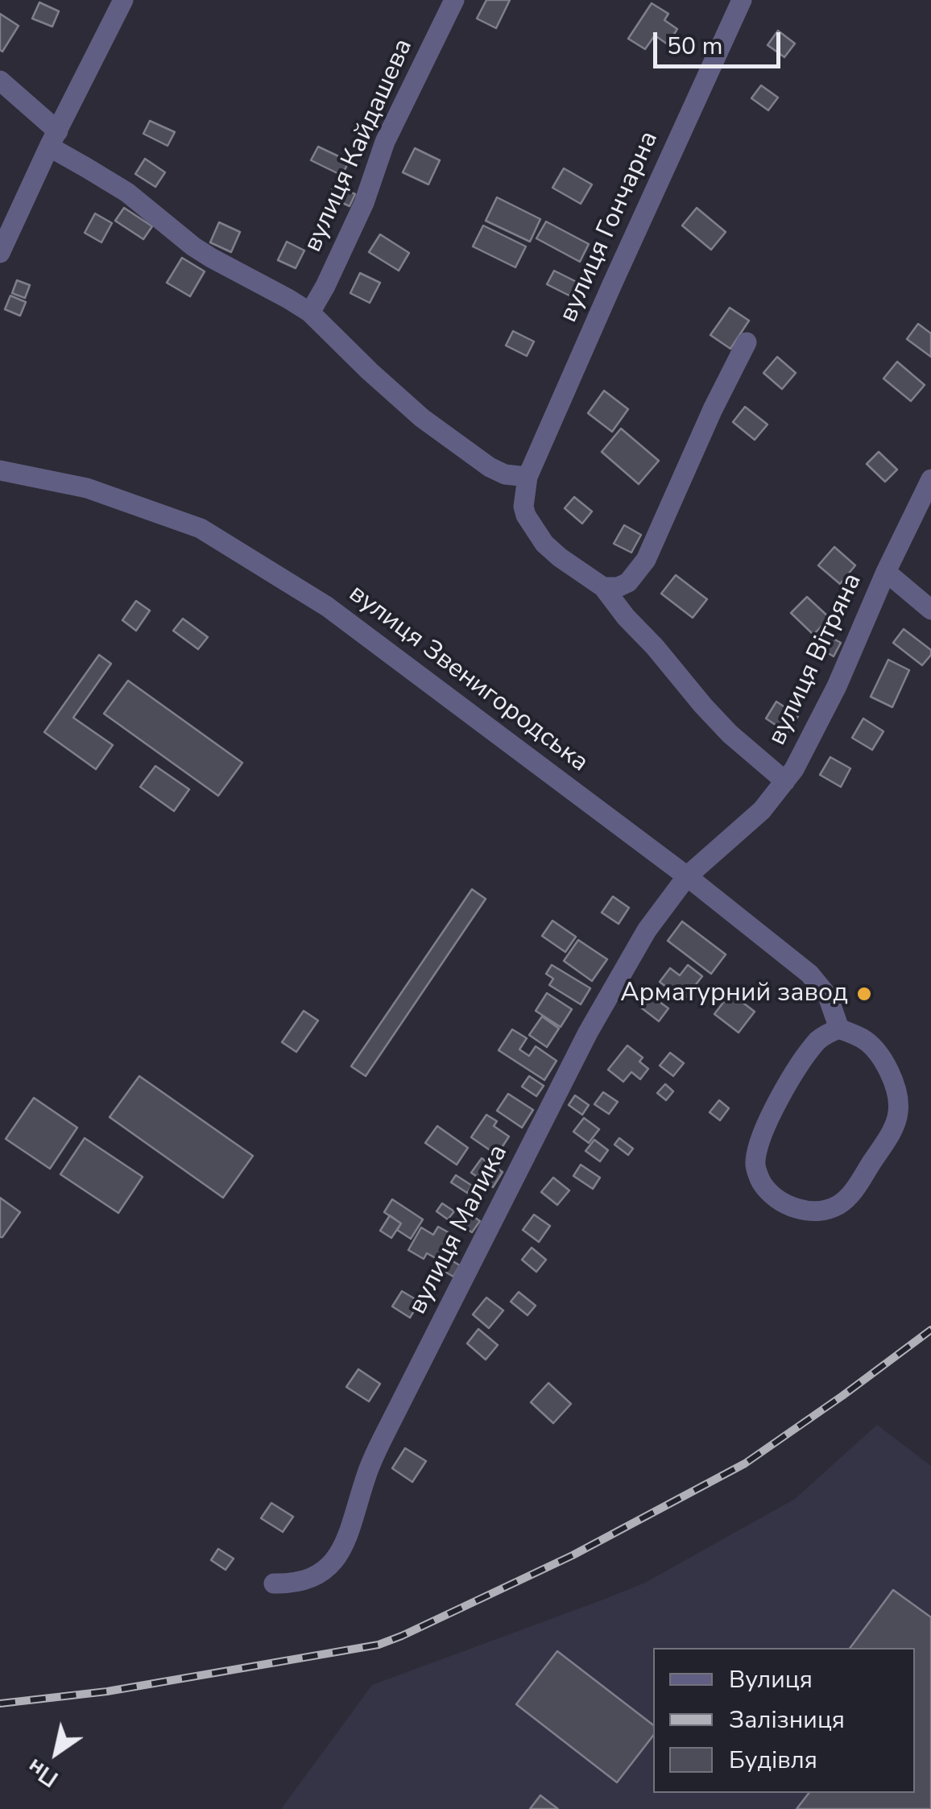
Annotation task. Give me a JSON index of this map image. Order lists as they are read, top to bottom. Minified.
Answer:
{"streets":{"street":["вулиця Кайдашева","вулиця Гончарна","вулиця Вітряна","вулиця Звенигородська","вулиця Малика"]},"crossings":[["вулиця Вітряна","вулиця Звенигородська"],["вулиця Вітряна","вулиця Малика"],["вулиця Звенигородська","вулиця Малика"]],"places":["Арматурний завод"],"legend":["Вулиця","Залізниця","Будівля"],"scale_bar":"50 m","north":"bottom left"}
